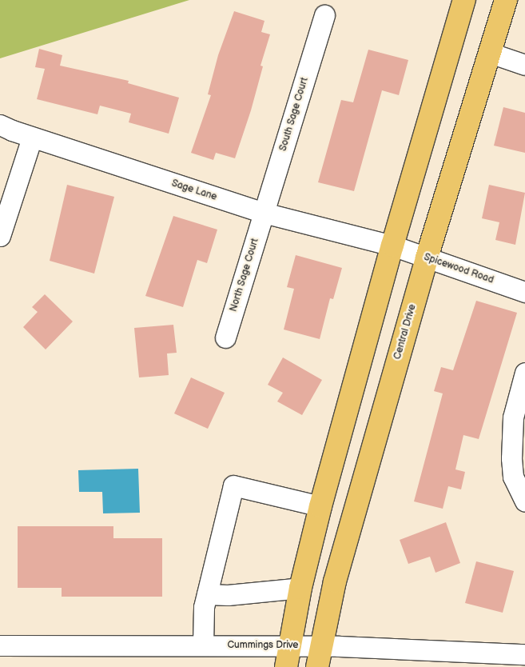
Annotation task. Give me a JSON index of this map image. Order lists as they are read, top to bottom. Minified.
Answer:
{"streets":{"main road":["Central Drive"],"street":["South Sage Court","Sage Lane","Spicewood Road","North Sage Court","Cummings Drive"]},"crossings":[["South Sage Court","Sage Lane"],["South Sage Court","North Sage Court"],["Sage Lane","Spicewood Road"],["Sage Lane","North Sage Court"],["Spicewood Road","Central Drive"],["Central Drive","Cummings Drive"]]}
